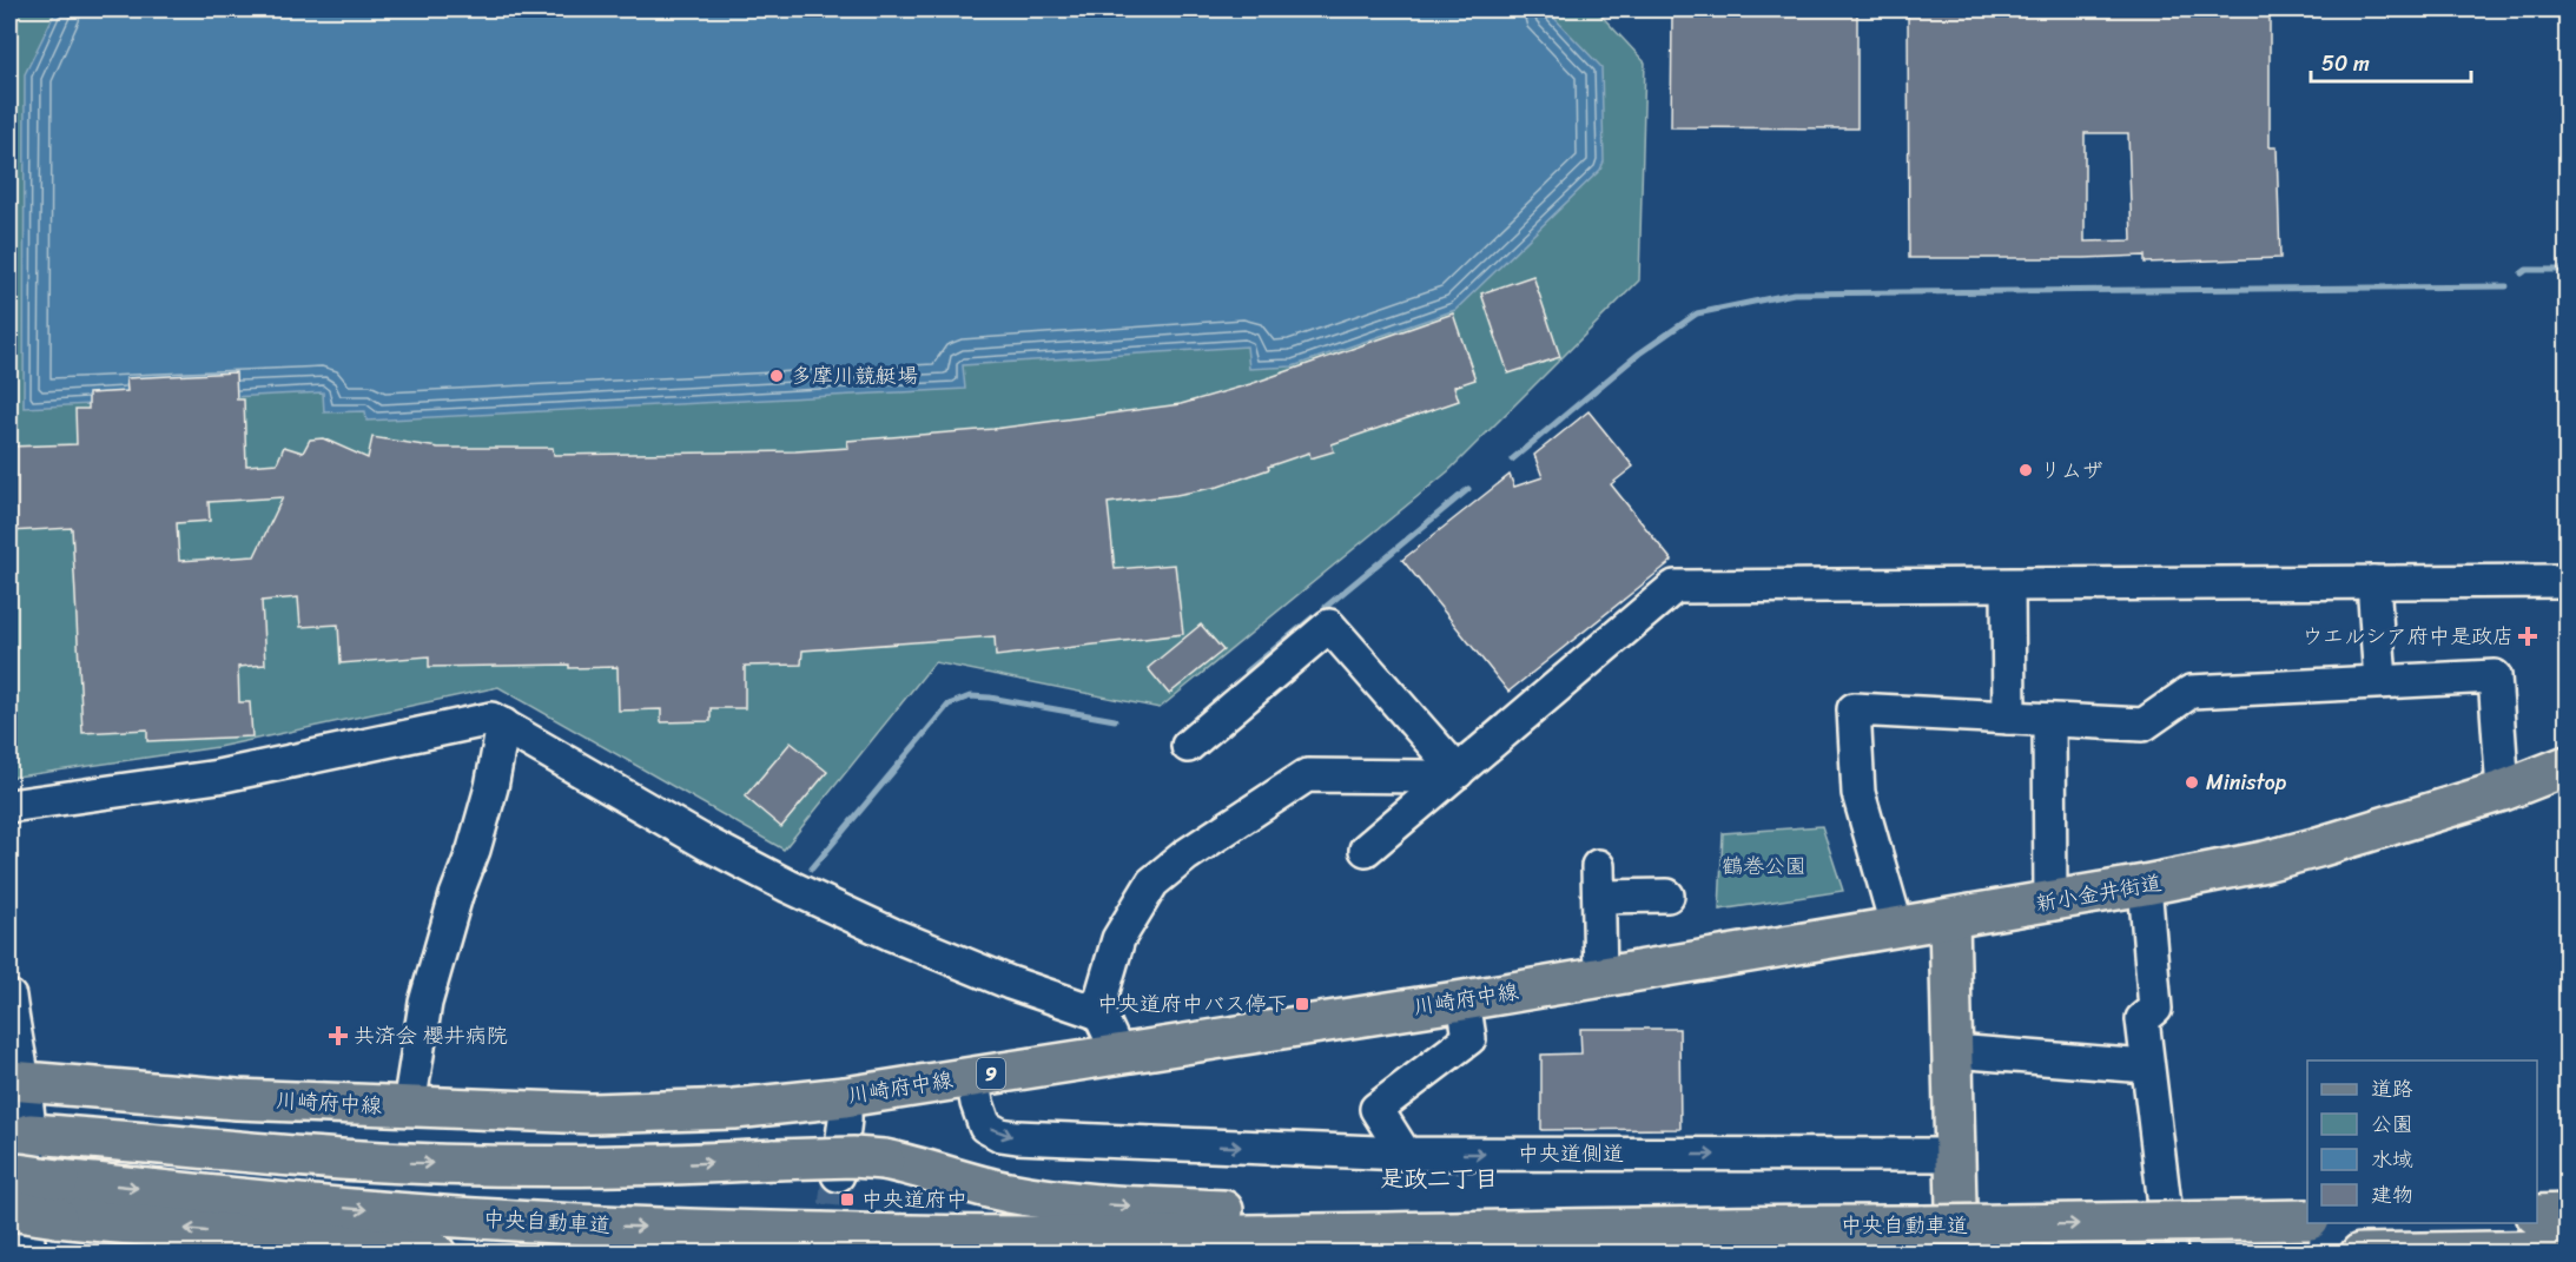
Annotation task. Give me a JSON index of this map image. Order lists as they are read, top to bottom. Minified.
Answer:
{"streets":{"main road":["新小金井街道","川崎府中線","9","中央自動車道"],"street":["中央道側道"]},"crossings":[["新小金井街道","川崎府中線"],["川崎府中線","中央道側道"]],"one_way":["中央道側道"],"districts":["是政二丁目"],"parks":["鶴巻公園"],"places":{"other":["多摩川競艇場","リムザ","Ministop"],"health":["ウエルシア府中是政店","共済会 櫻井病院"],"transit":["中央道府中バス停下","中央道府中"]},"legend":["道路","公園","水域","建物"],"scale_bar":"50 m"}
